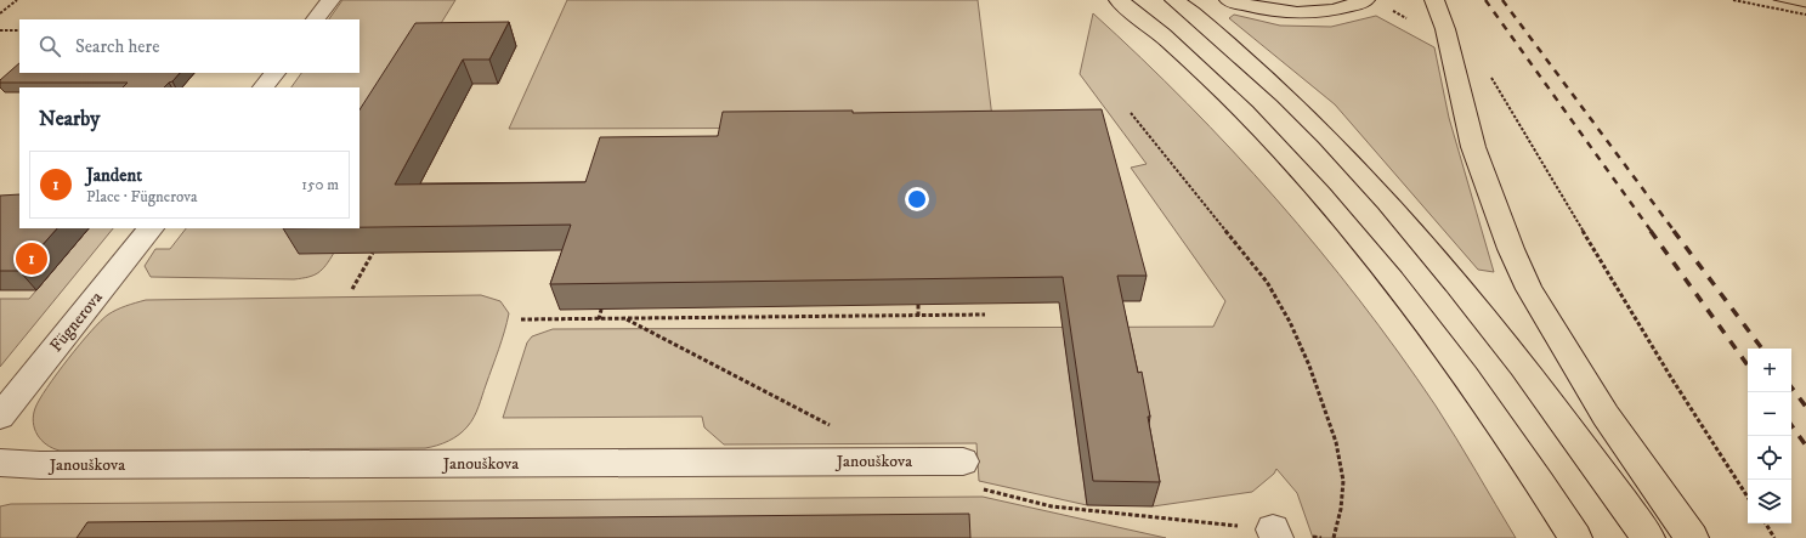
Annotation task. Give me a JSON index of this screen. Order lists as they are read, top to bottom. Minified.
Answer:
{"streets":{"street":["Fügnerova","Janouškova"]},"page":{"search":"Search here","heading":"Nearby","list":[{"mark":"1","name":"Jandent","note":"Place · Fügnerova","value":"150 m"}],"pins":"1","map_buttons":["+","−"]}}
